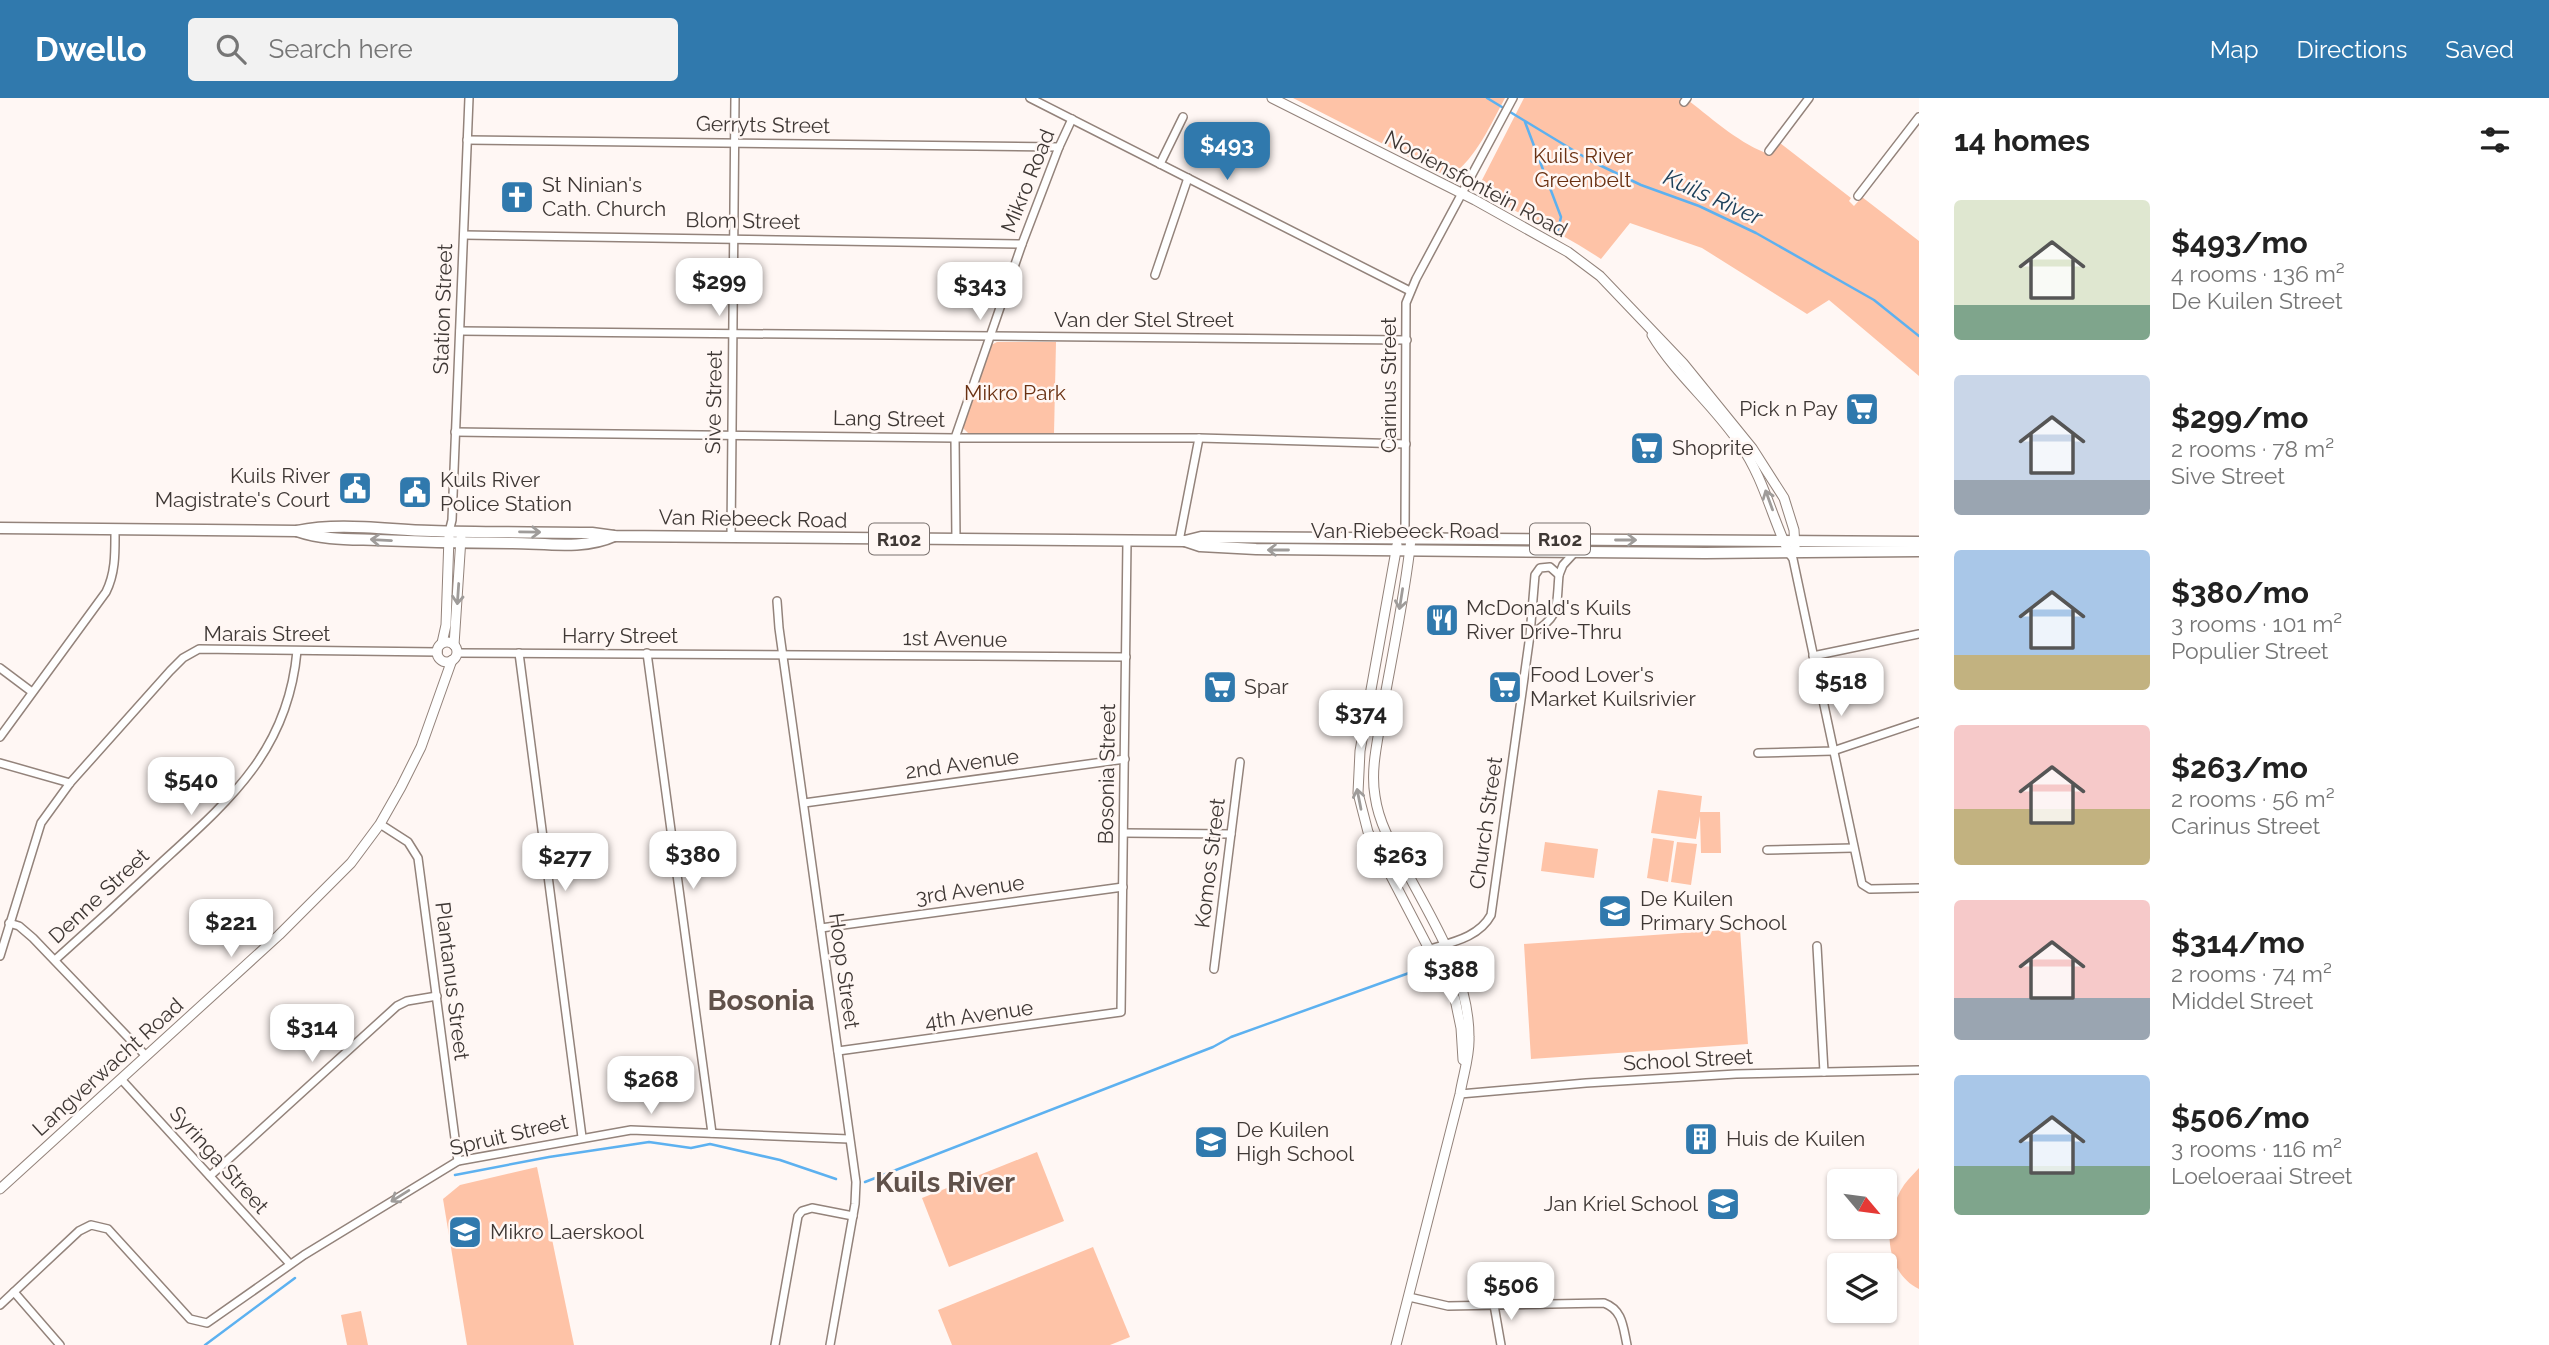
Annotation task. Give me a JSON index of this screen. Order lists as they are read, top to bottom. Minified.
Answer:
{"streets":{"main road":["Van Riebeeck Road","R102"],"street":["Gerryts Street","Mikro Road","Nooiensfontein Road","Blom Street","Station Street","Van der Stel Street","Carinus Street","Sive Street","Lang Street","Marais Street","Harry Street","1st Avenue","2nd Avenue","Bosonia Street","Church Street","Komos Street","3rd Avenue","Denne Street","Hoop Street","Plantanus Street","4th Avenue","School Street","Langverwacht Road","Spruit Street","Syringa Street"]},"crossings":[["Gerryts Street","Mikro Road"],["Gerryts Street","Station Street"],["Gerryts Street","Sive Street"],["Mikro Road","Blom Street"],["Mikro Road","Van der Stel Street"],["Mikro Road","Lang Street"],["Mikro Road","Van Riebeeck Road"],["Nooiensfontein Road","Carinus Street"],["Nooiensfontein Road","Van Riebeeck Road"],["Blom Street","Station Street"],["Blom Street","Sive Street"],["Station Street","Van der Stel Street"],["Station Street","Lang Street"],["Station Street","Van Riebeeck Road"],["Station Street","Langverwacht Road"],["Van der Stel Street","Carinus Street"],["Van der Stel Street","Sive Street"],["Carinus Street","Lang Street"],["Carinus Street","Van Riebeeck Road"],["Sive Street","Lang Street"],["Sive Street","Van Riebeeck Road"],["Van Riebeeck Road","Bosonia Street"],["Van Riebeeck Road","Langverwacht Road"],["Marais Street","Denne Street"],["Marais Street","Langverwacht Road"],["Harry Street","1st Avenue"],["Harry Street","Hoop Street"],["Harry Street","Langverwacht Road"],["1st Avenue","Bosonia Street"],["1st Avenue","Hoop Street"],["2nd Avenue","Bosonia Street"],["2nd Avenue","Hoop Street"],["Bosonia Street","3rd Avenue"],["Bosonia Street","4th Avenue"],["3rd Avenue","Hoop Street"],["Hoop Street","4th Avenue"],["Hoop Street","Spruit Street"],["Plantanus Street","Langverwacht Road"],["Plantanus Street","Spruit Street"],["Langverwacht Road","Syringa Street"],["Spruit Street","Syringa Street"]],"districts":["Bosonia","Kuils River"],"water":["Kuils River"],"parks":["Kuils River Greenbelt","Mikro Park"],"places":{"church":["St Ninian's Cath. Church"],"supermarket":["Pick n Pay","Shoprite","Spar","Food Lover's Market Kuilsrivier"],"public building":["Kuils River Magistrate's Court","Kuils River Police Station"],"restaurant":["McDonald's Kuils River Drive-Thru"],"school or university":["De Kuilen Primary School","De Kuilen High School","Jan Kriel School","Mikro Laerskool"],"building":["Huis de Kuilen"]},"north":"bottom right","page":{"header":"Dwello","search":"Search here","nav":["Map","Directions","Saved"],"heading":"14 homes","price":["$493","$299","$343","$518","$374","$540","$380","$263","$277","$221","$388","$314","$268","$506"],"list":[{"name":"$493/mo","note":"4 rooms · 136 m² · De Kuilen Street"},{"name":"$299/mo","note":"2 rooms · 78 m² · Sive Street"},{"name":"$380/mo","note":"3 rooms · 101 m² · Populier Street"},{"name":"$263/mo","note":"2 rooms · 56 m² · Carinus Street"},{"name":"$314/mo","note":"2 rooms · 74 m² · Middel Street"},{"name":"$506/mo","note":"3 rooms · 116 m² · Loeloeraai Street"}]}}
